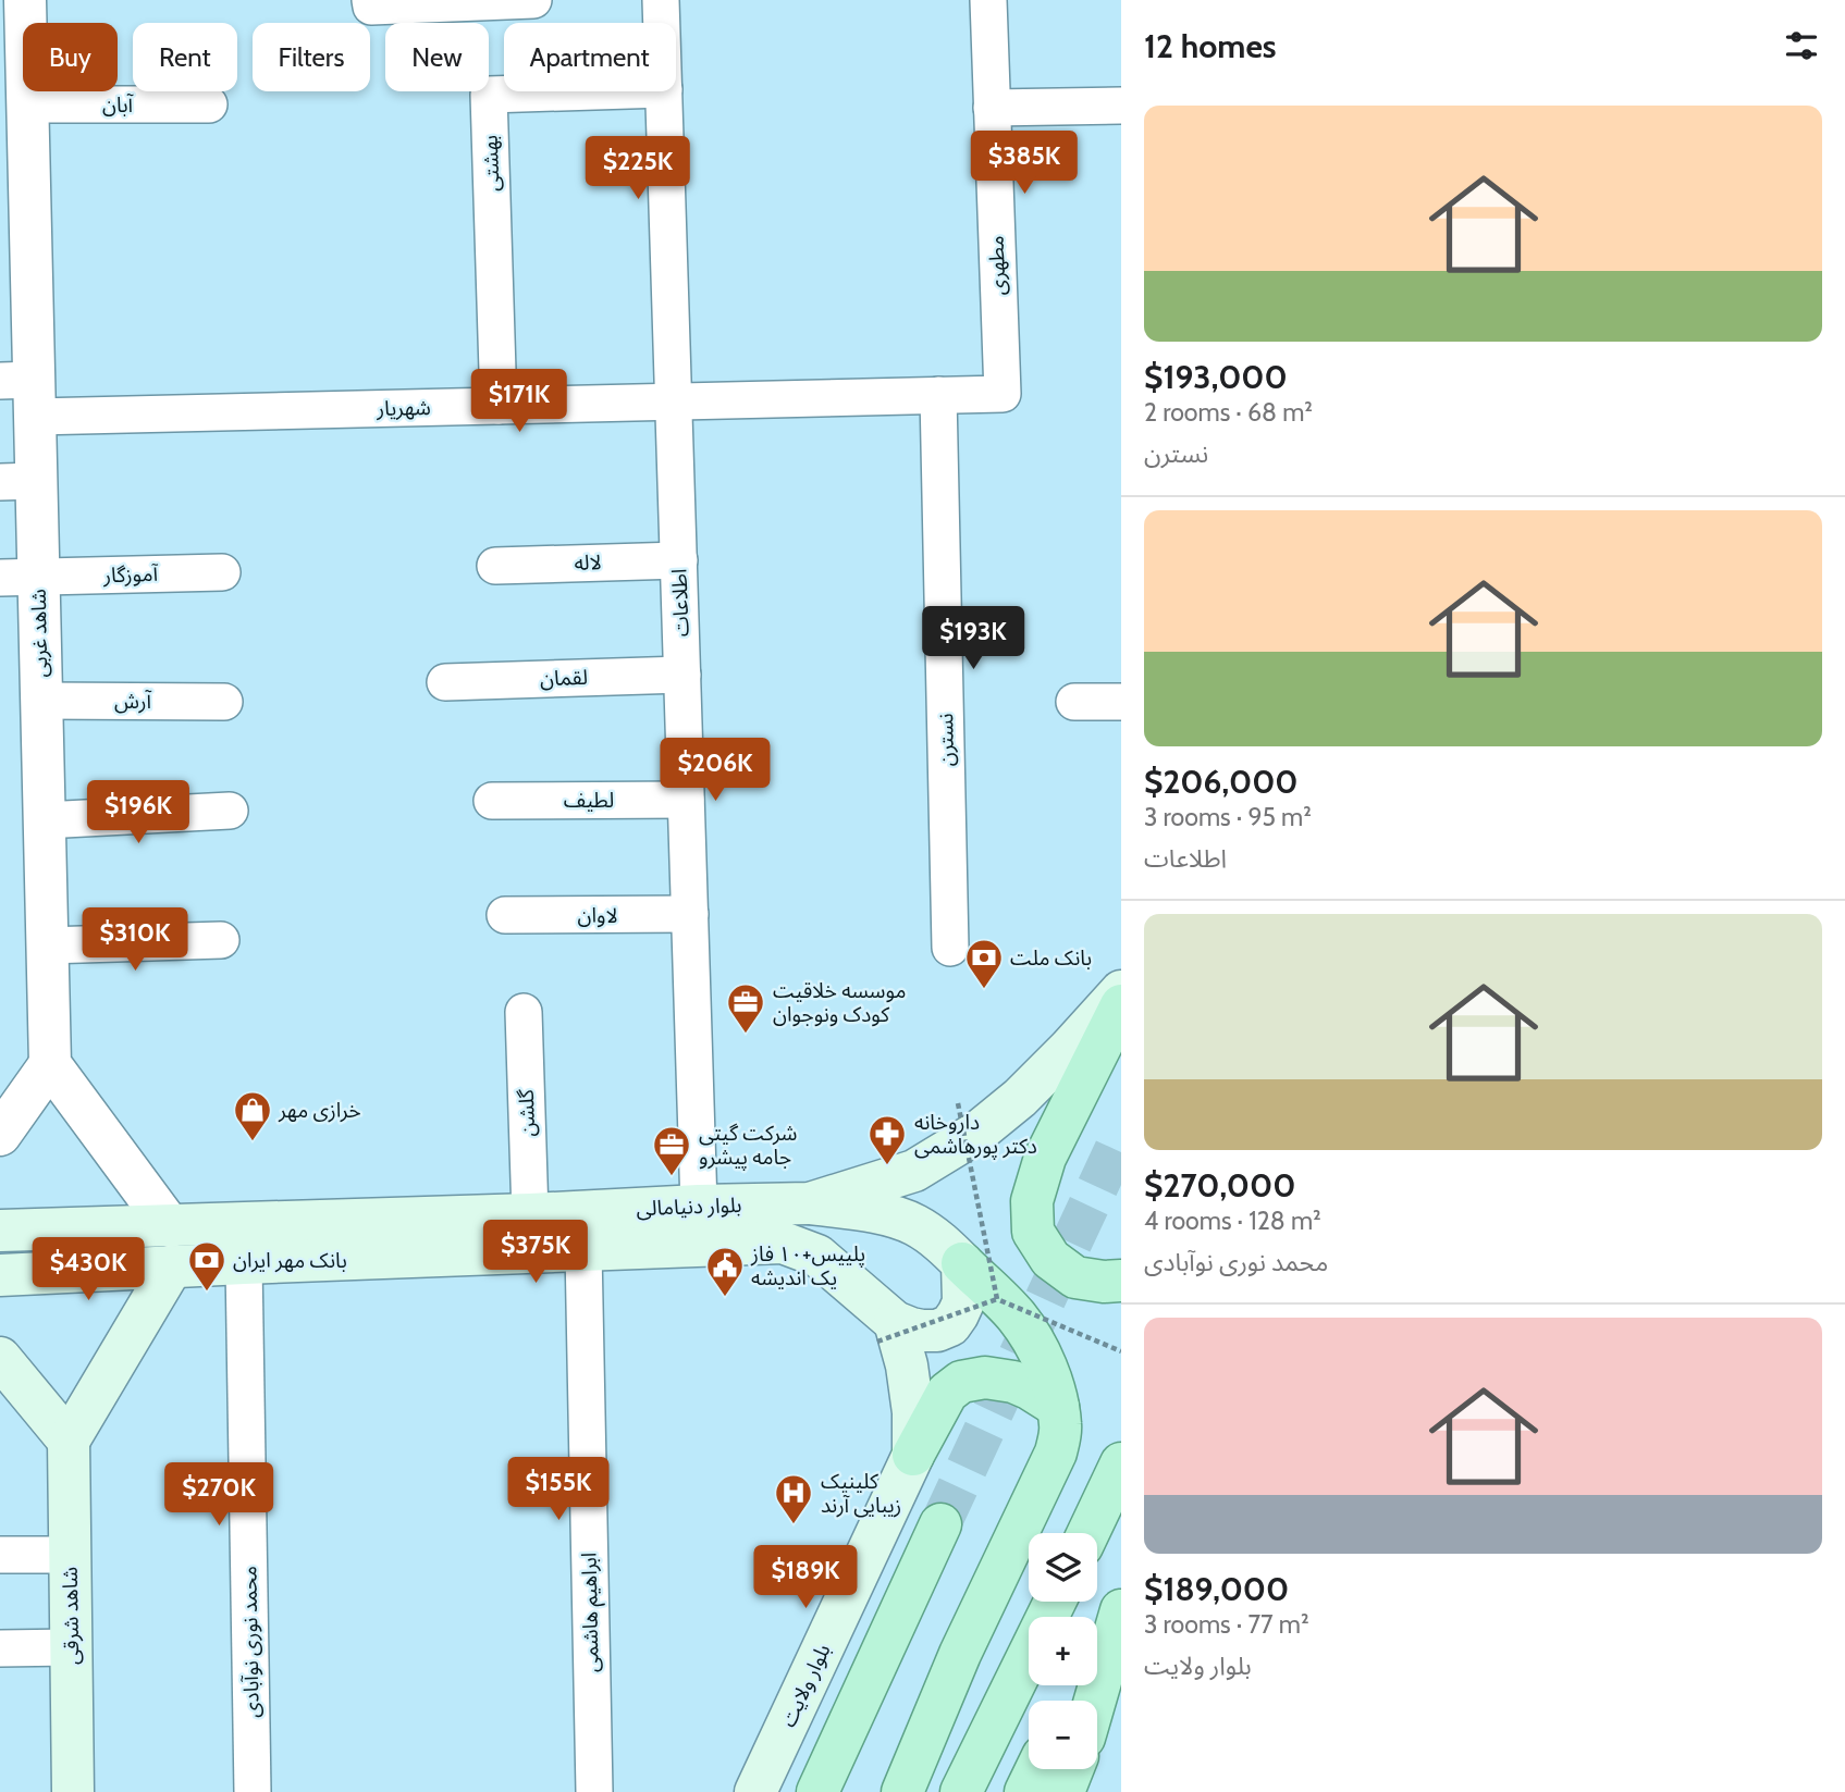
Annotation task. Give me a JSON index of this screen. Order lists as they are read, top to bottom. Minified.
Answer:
{"streets":{"main road":["بلوار دنیامالی","شاهد شرقی","بلوار ولایت"],"street":["آبان","بهشتی","مطهری","شهریار","لاله","آموزگار","اطلاعات","شاهد غربی","لقمان","آرش","نسترن","لطیف","لاوان","گلشن","ابراهیم هاشمی","محمد نوری نوآبادی"]},"crossings":[["آبان","شاهد غربی"],["بهشتی","شهریار"],["مطهری","شهریار"],["شهریار","اطلاعات"],["شهریار","شاهد غربی"],["شهریار","نسترن"],["لاله","اطلاعات"],["آموزگار","شاهد غربی"],["اطلاعات","لقمان"],["اطلاعات","لطیف"],["اطلاعات","لاوان"],["اطلاعات","بلوار دنیامالی"],["شاهد غربی","آرش"],["گلشن","بلوار دنیامالی"],["بلوار دنیامالی","ابراهیم هاشمی"],["بلوار دنیامالی","محمد نوری نوآبادی"]],"places":{"bank":["بانک ملت","بانک مهر ایران"],"office":["موسسه خلاقیت کودک ونوجوان","شرکت گیتی جامه پیشرو"],"shop":["خرازی مهر"],"pharmacy":["داروخانه دکتر پورهاشمی"],"public building":["پلییس+١٠ فاز یک اندیشه"],"hospital":["کلینیک زیبایی آرند"]},"page":{"heading":"12 homes","chip":["Buy","Rent","Filters","New","Apartment"],"list":[{"name":"$193,000","note":"2 rooms · 68 m² · نسترن"},{"name":"$206,000","note":"3 rooms · 95 m² · اطلاعات"},{"name":"$270,000","note":"4 rooms · 128 m² · محمد نوری نوآبادی"},{"name":"$189,000","note":"3 rooms · 77 m² · بلوار ولایت"}],"price":["$385K","$225K","$171K","$193K","$206K","$196K","$310K","$375K","$430K","$155K","$270K","$189K"],"map_buttons":["+","−"]}}
